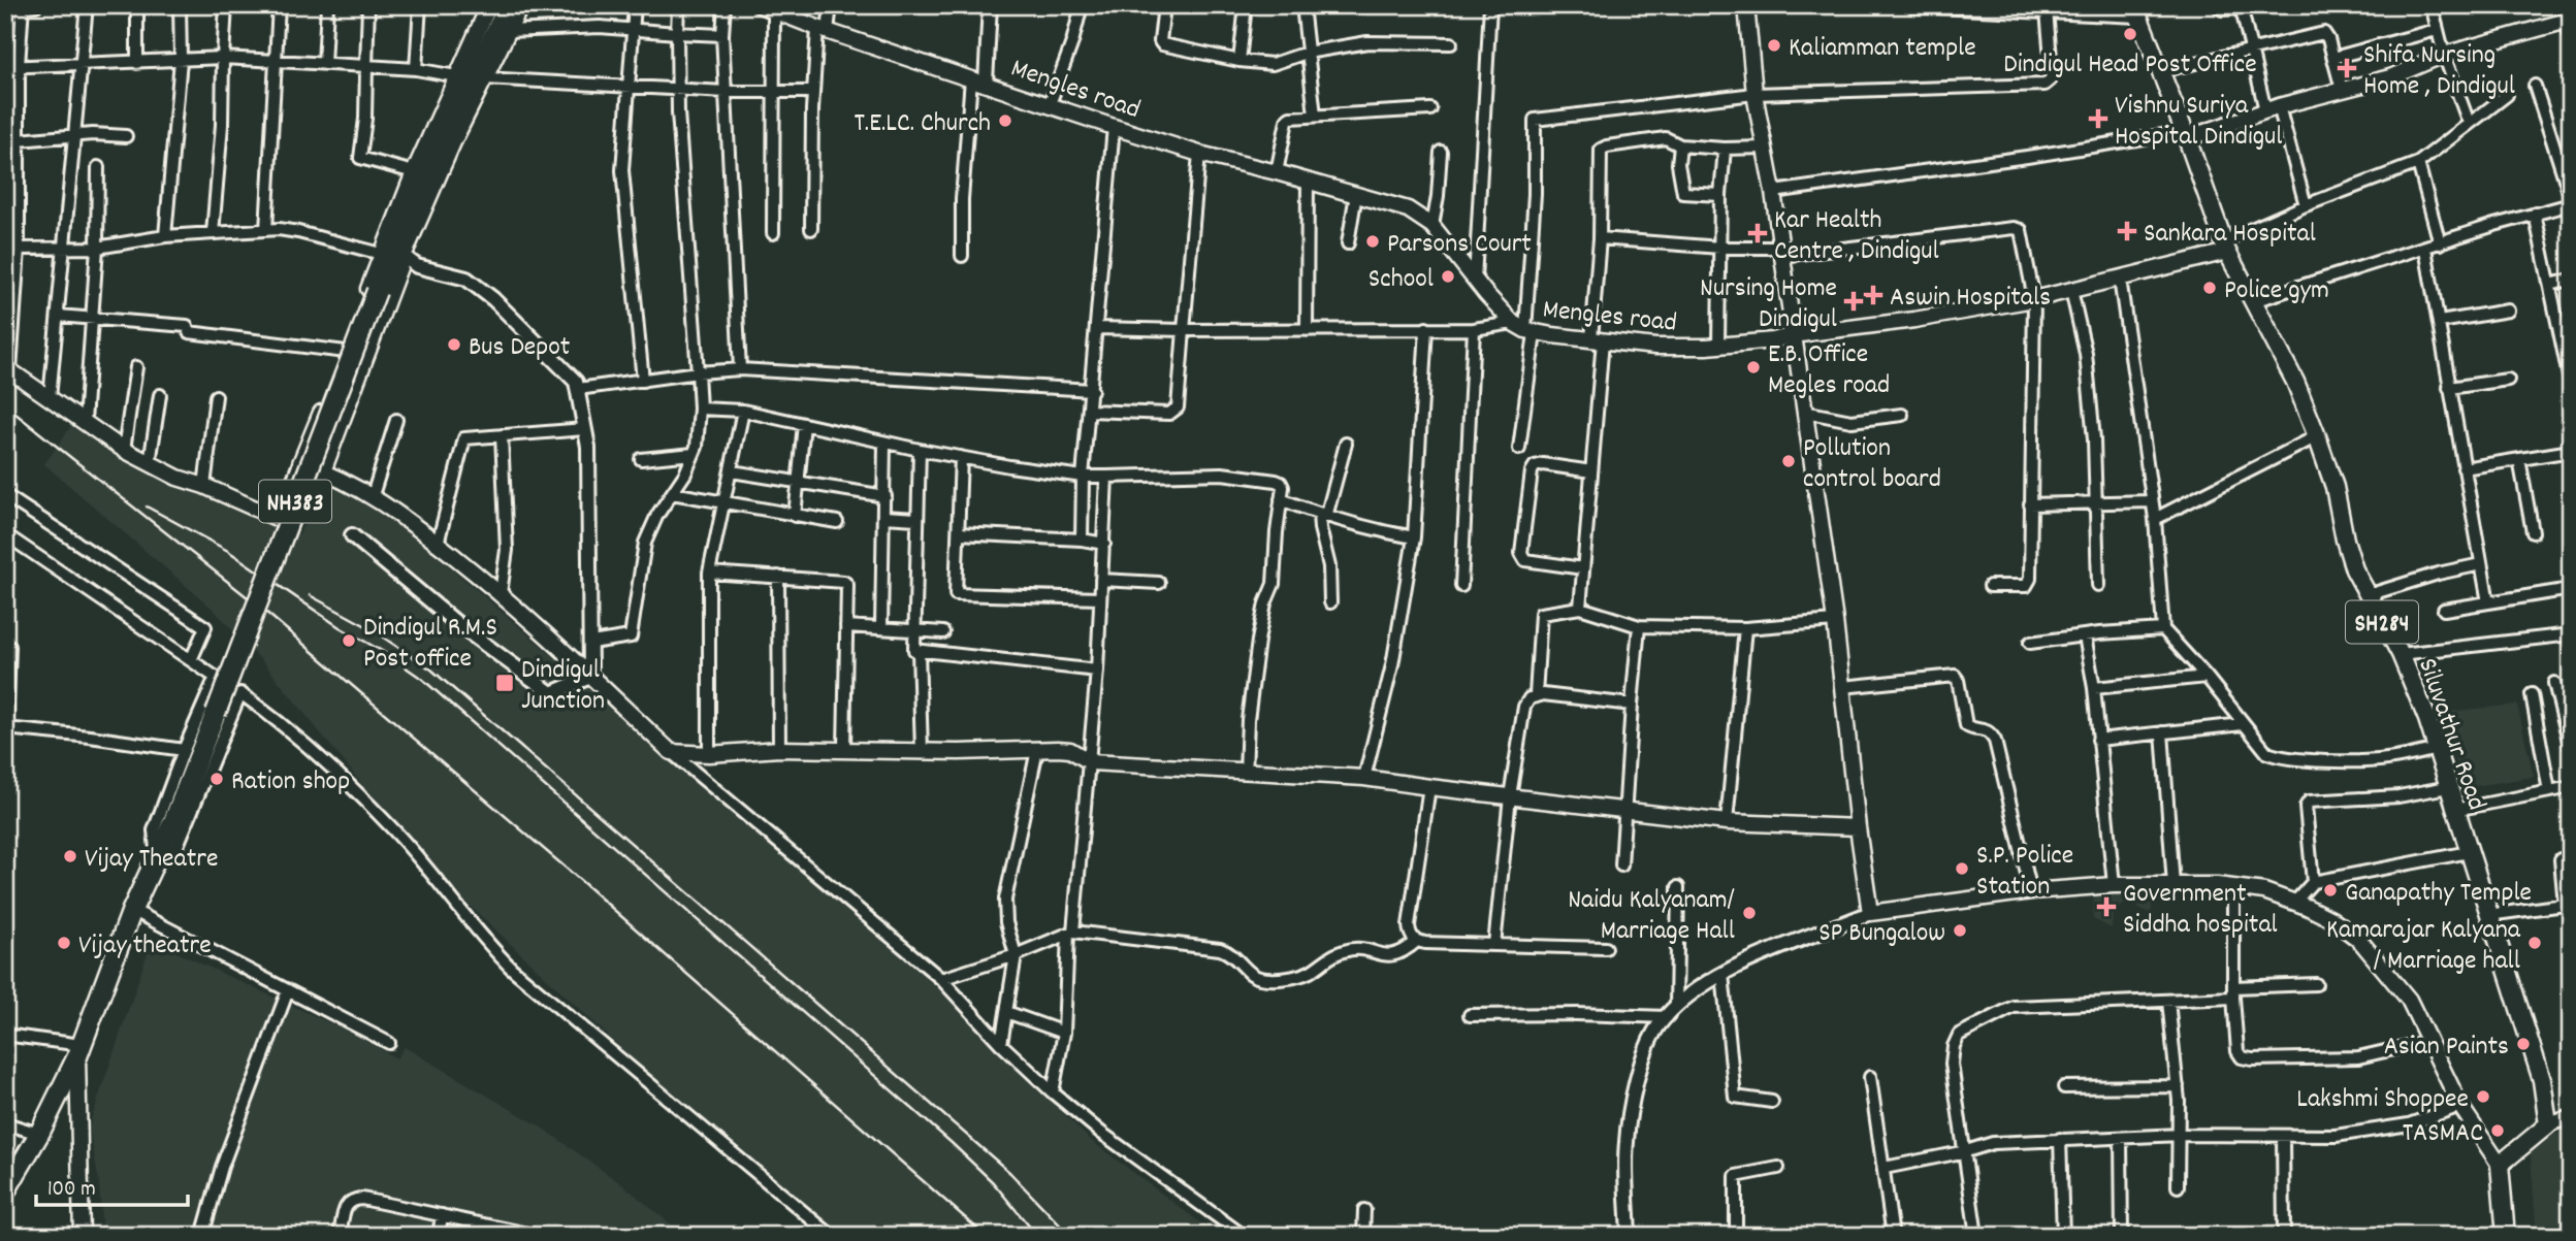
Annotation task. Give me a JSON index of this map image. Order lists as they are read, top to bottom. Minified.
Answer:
{"streets":{"highway":["NH383"],"main road":["Mengles road","SH284","Siluvathur Road"]},"crossings":[["Mengles road","Siluvathur Road"]],"places":{"other":["Dindigul Head Post Office","Kaliamman temple","T.E.LC. Church","Parsons Court","School","Police gym","Bus Depot","E.B. Office Megles road","Pollution control board","Dindigul R.M.S Post office","Ration shop","Vijay Theatre","S.P. Police Station","Ganapathy Temple","Naidu Kalyanam/ Marriage Hall","SP Bungalow","Vijay theatre","Kamarajar Kalyana / Marriage hall","Asian Paints","Lakshmi Shoppee","TASMAC"],"health":["Shifa Nursing Home , Dindigul","Vishnu Suriya Hospital Dindigul","Sankara Hospital","Kar Health Centre , Dindigul","Aswin Hospitals","Nursing Home Dindigul","Government Siddha hospital"],"transit":["Dindigul Junction"]},"scale_bar":"100 m"}
